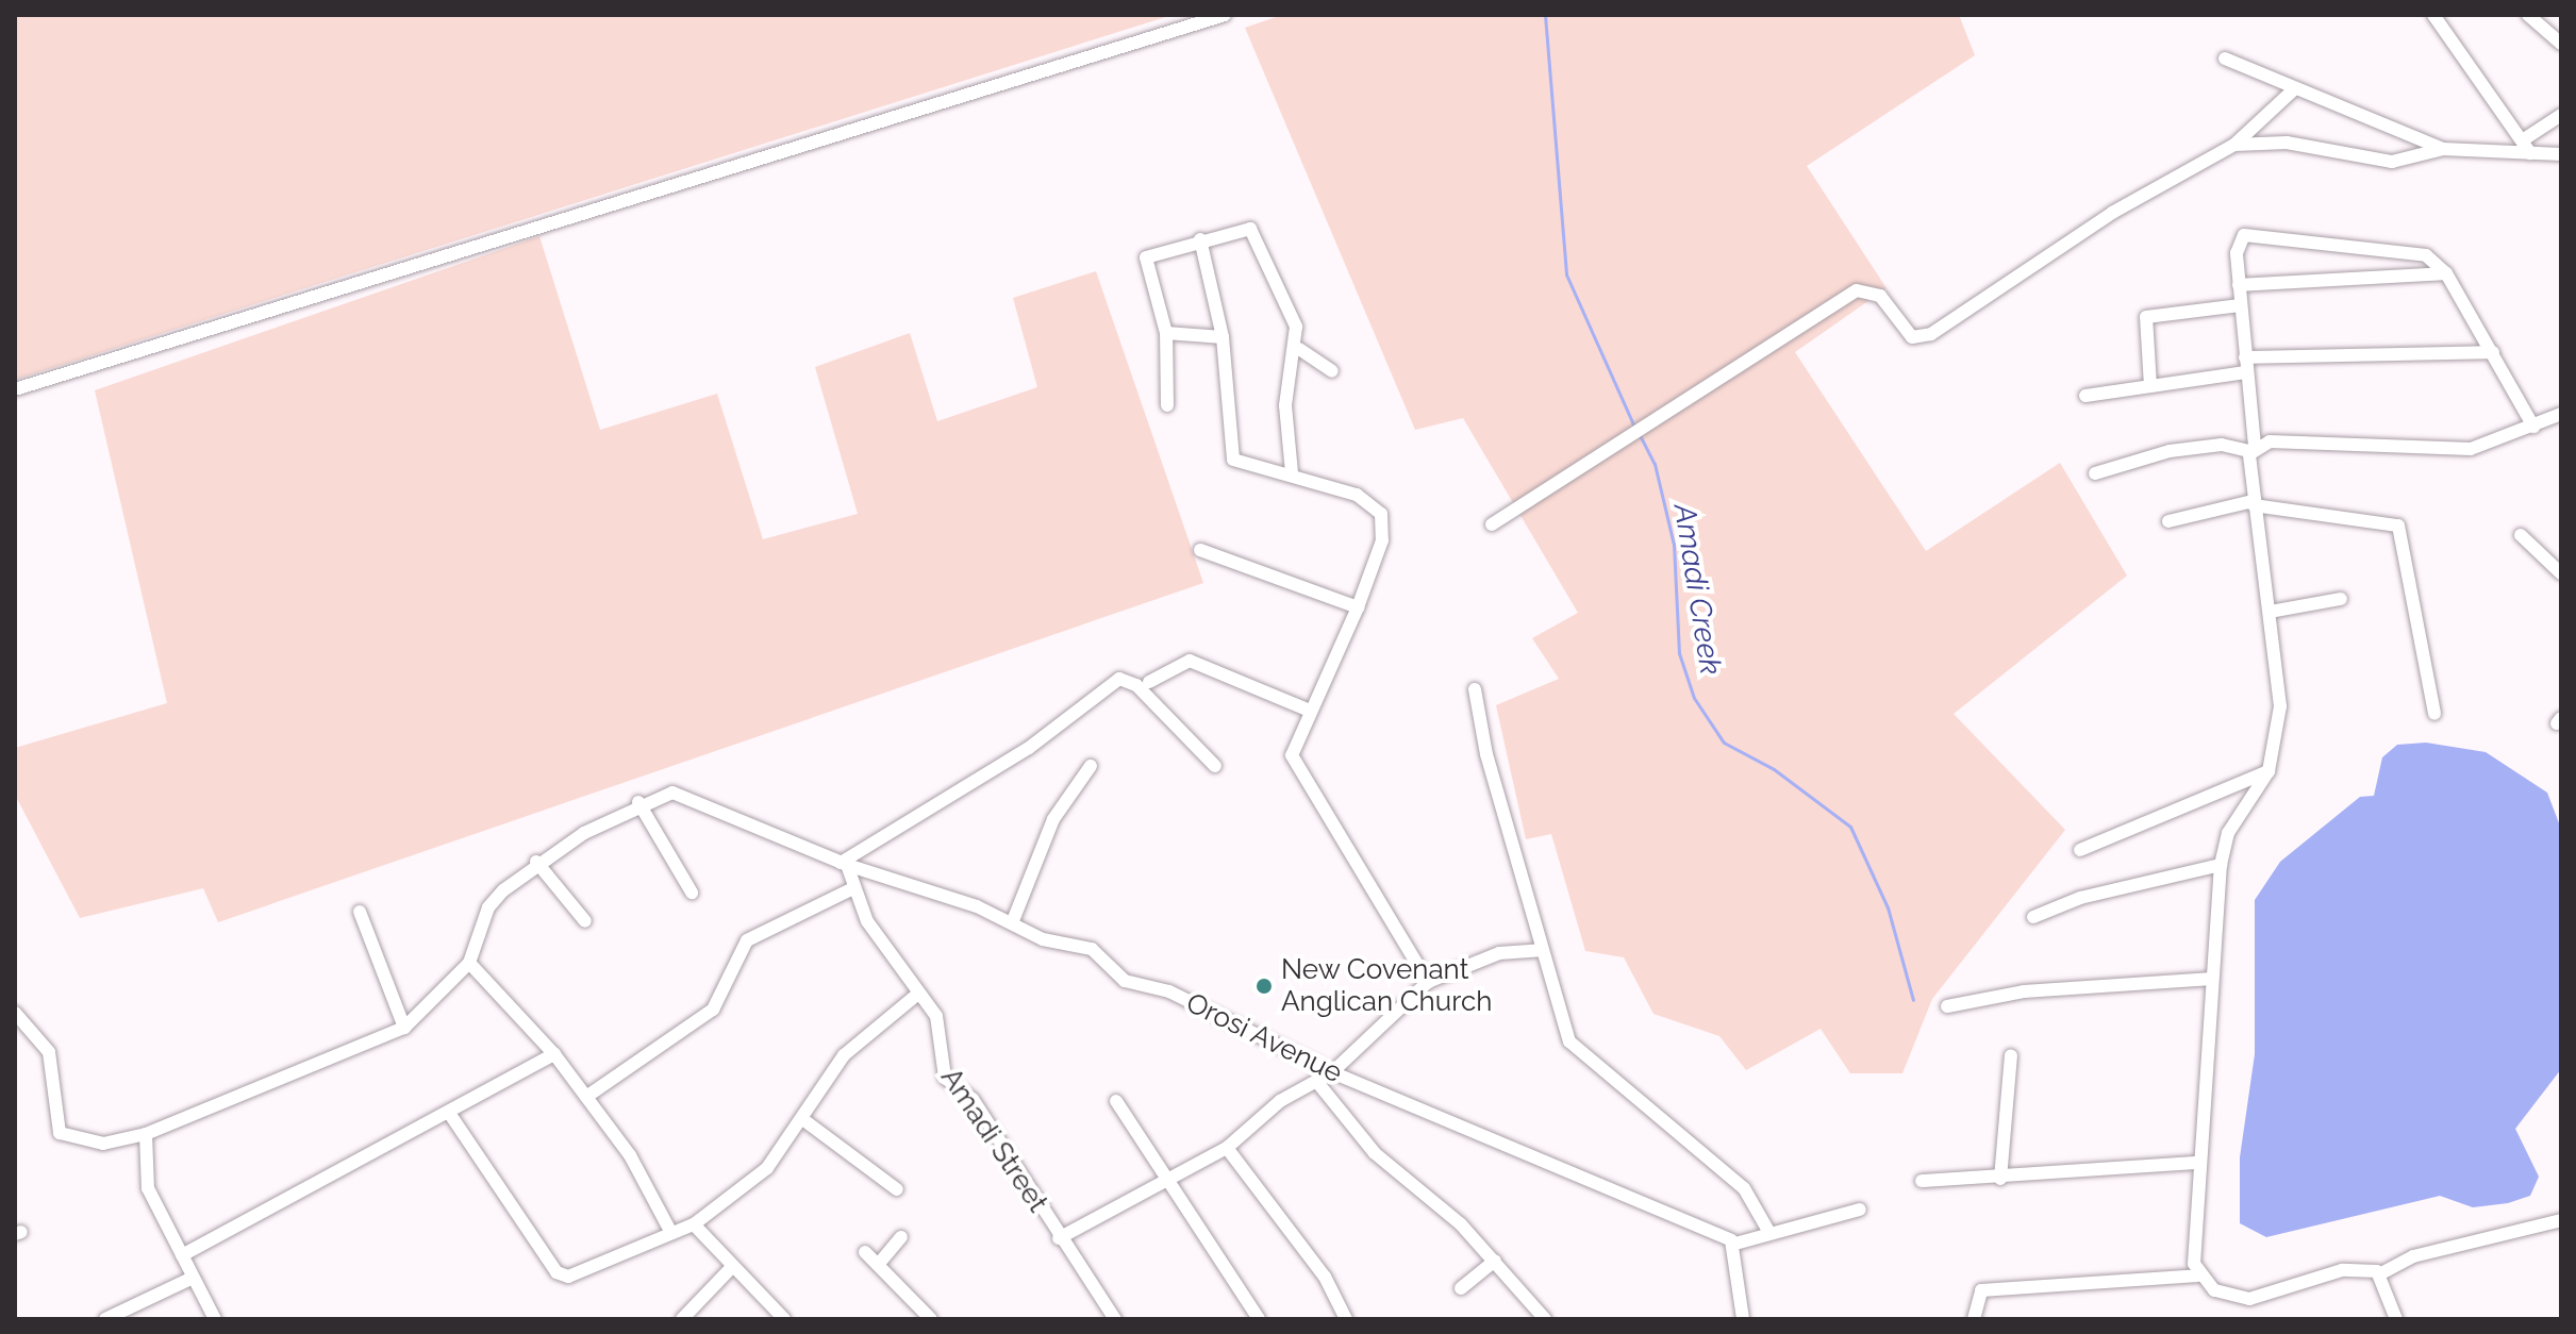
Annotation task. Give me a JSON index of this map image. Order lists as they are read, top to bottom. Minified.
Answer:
{"streets":{"street":["Orosi Avenue","Amadi Street"]},"crossings":[["Orosi Avenue","Amadi Street"]],"water":["Amadi Creek"],"places":["New Covenant Anglican Church"]}
